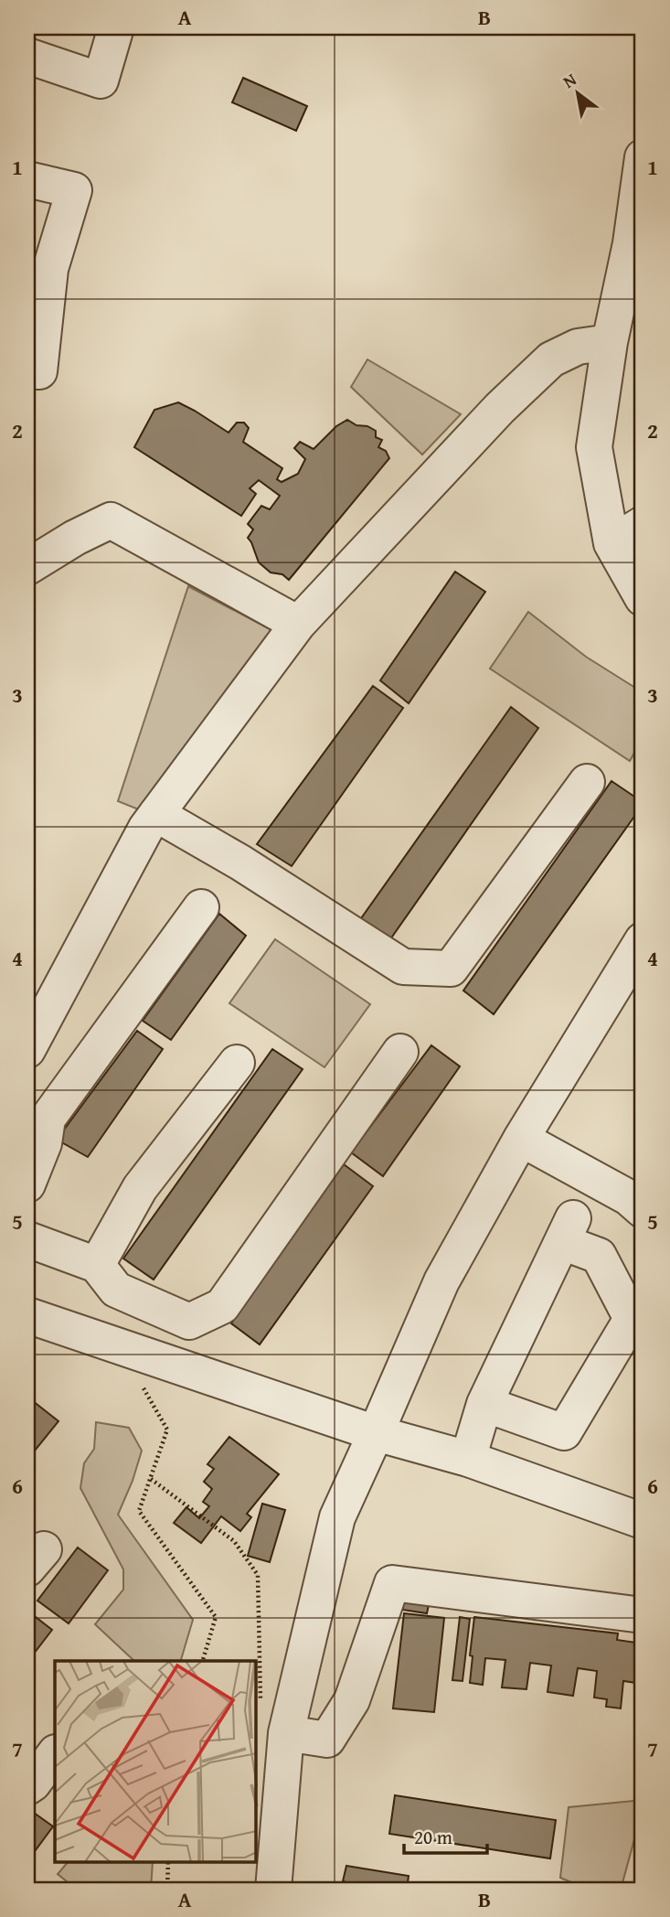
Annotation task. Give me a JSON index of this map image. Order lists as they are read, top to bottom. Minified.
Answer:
{"scale_bar":"20 m","north":"top left","grid":{"columns":["A","B"],"rows":["1","2","3","4","5","6","7"]}}
